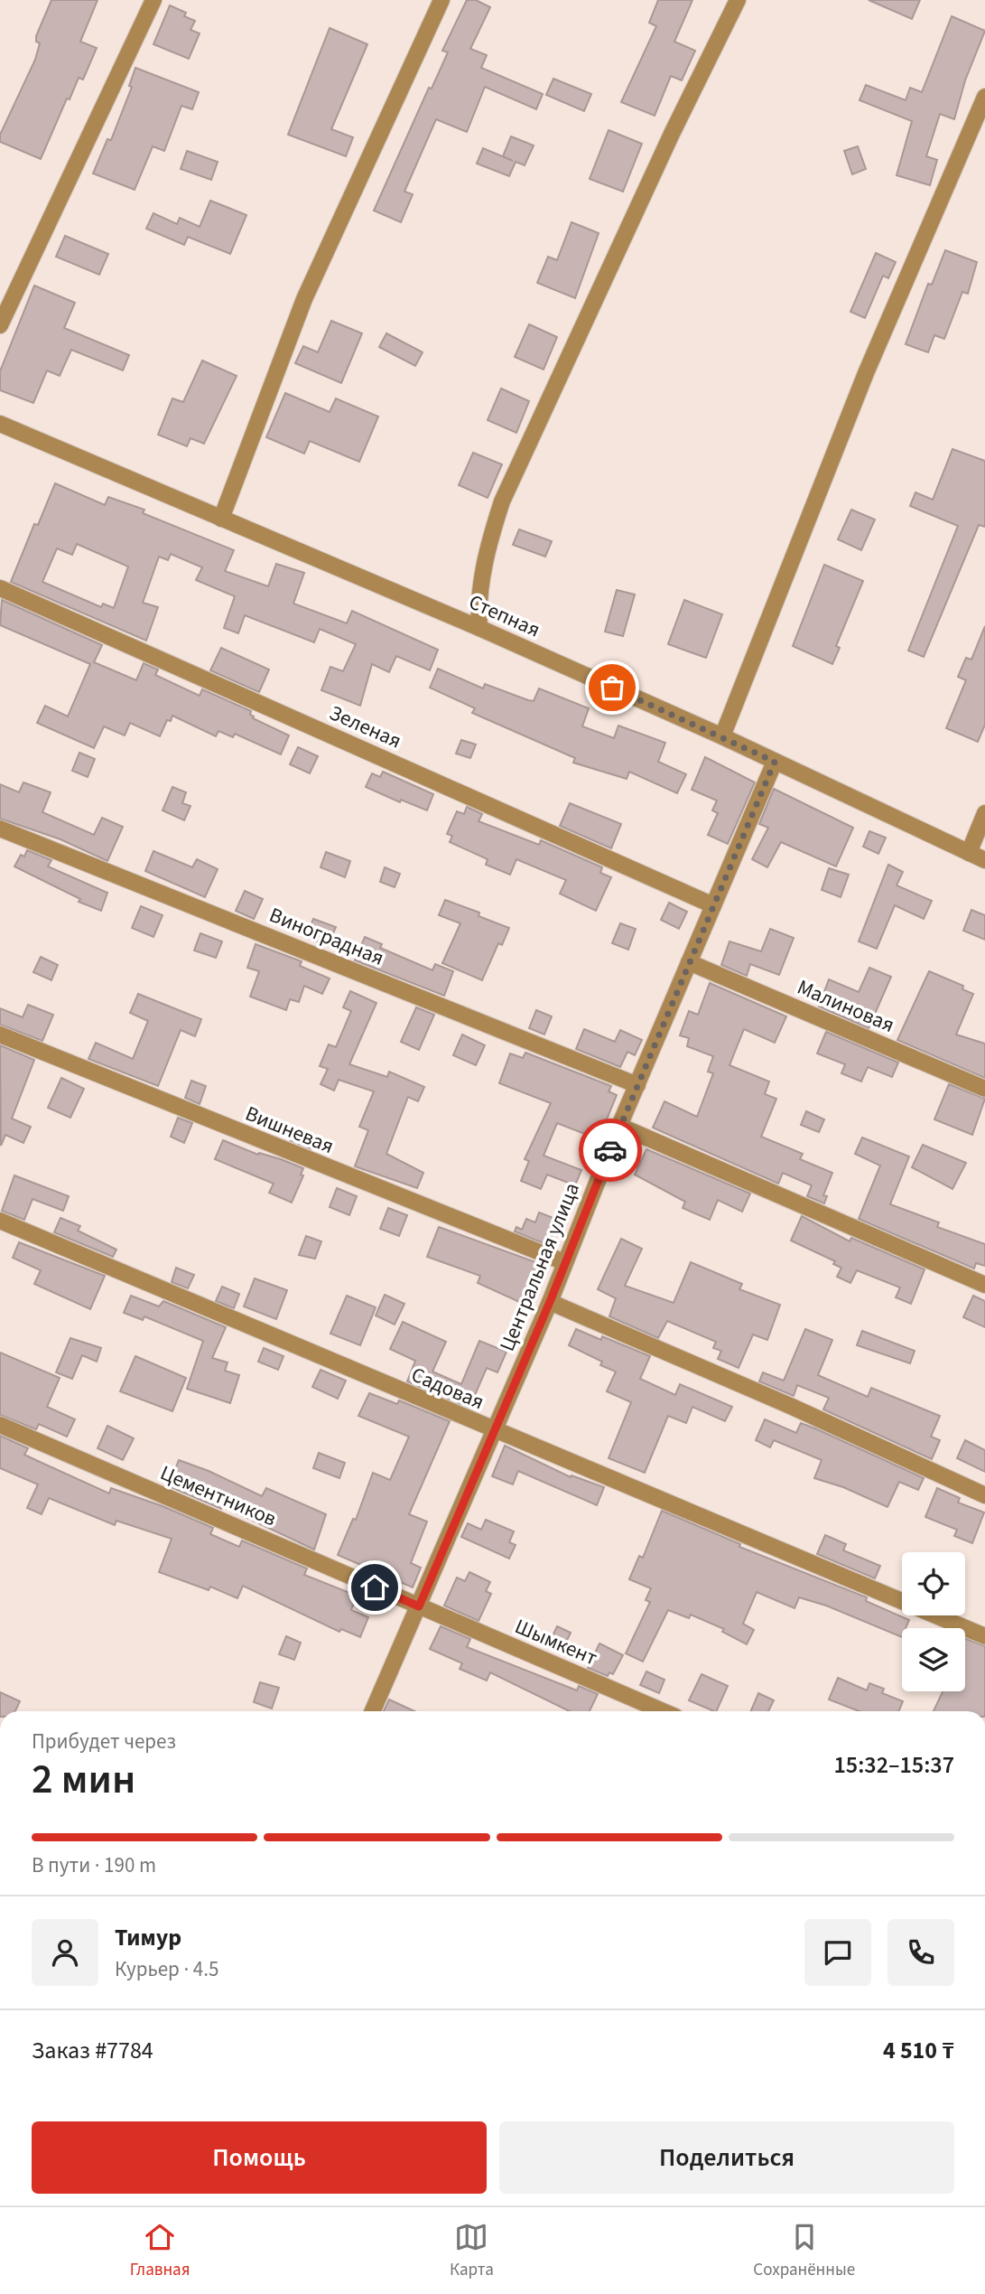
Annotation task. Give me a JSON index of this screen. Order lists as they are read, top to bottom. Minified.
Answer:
{"streets":{"street":["Степная","Зеленая","Виноградная","Малиновая","Вишневая","Центральная улица","Садовая","Цементников","Шымкент"]},"crossings":[["Степная","Центральная улица"],["Зеленая","Центральная улица"],["Виноградная","Центральная улица"],["Малиновая","Центральная улица"],["Вишневая","Центральная улица"],["Центральная улица","Садовая"],["Центральная улица","Цементников"],["Центральная улица","Шымкент"],["Цементников","Шымкент"]],"page":{"heading":["2 мин","Прибудет через","15:32–15:37"],"panel":["Тимур","Курьер · 4.5","Заказ #7784","4 510 ₸"],"bar":"В пути · 190 m","buttons":["Помощь","Поделиться"],"tabs":["Главная","Карта","Сохранённые"]}}
